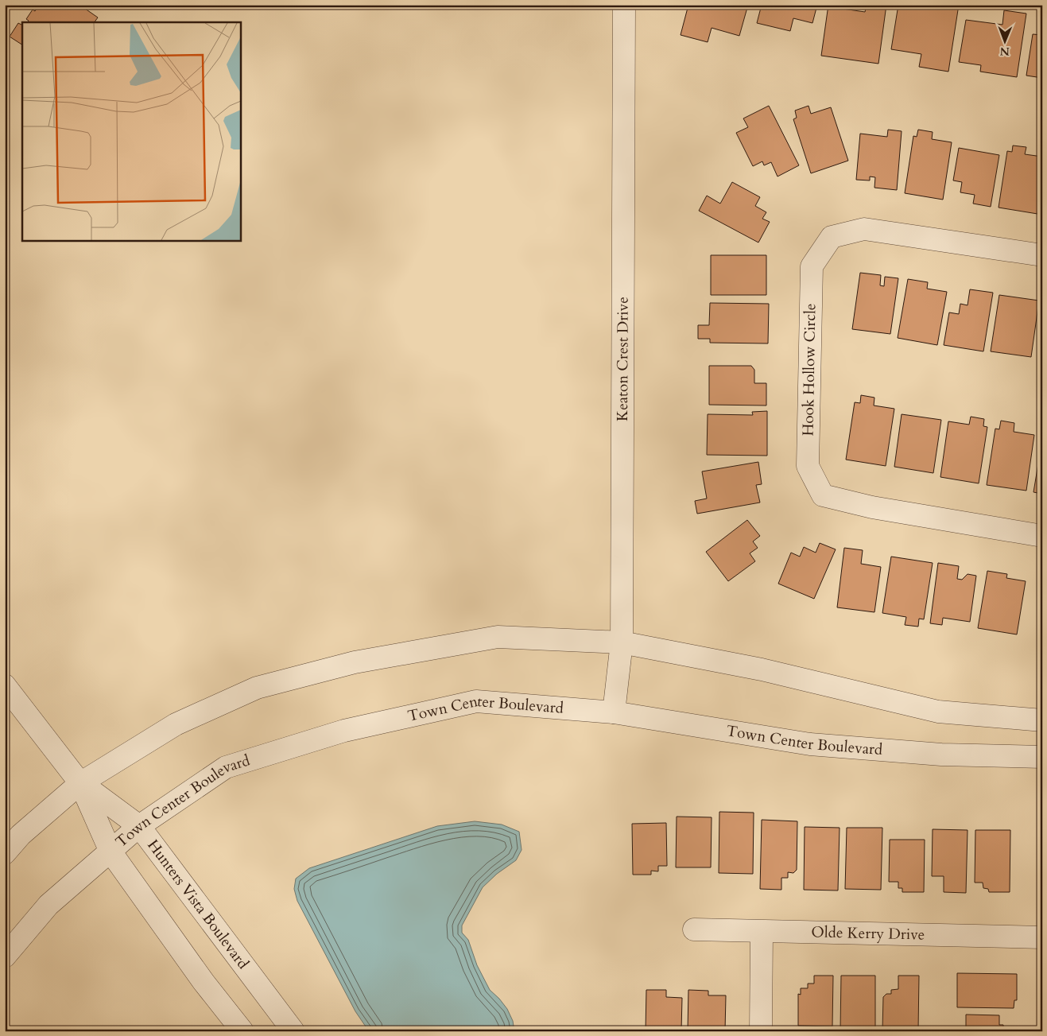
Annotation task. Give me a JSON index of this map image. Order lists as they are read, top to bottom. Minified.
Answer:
{"streets":{"street":["Keaton Crest Drive","Hook Hollow Circle","Town Center Boulevard","Hunters Vista Boulevard","Olde Kerry Drive"]},"crossings":[["Keaton Crest Drive","Town Center Boulevard"],["Town Center Boulevard","Hunters Vista Boulevard"]],"north":"bottom"}
